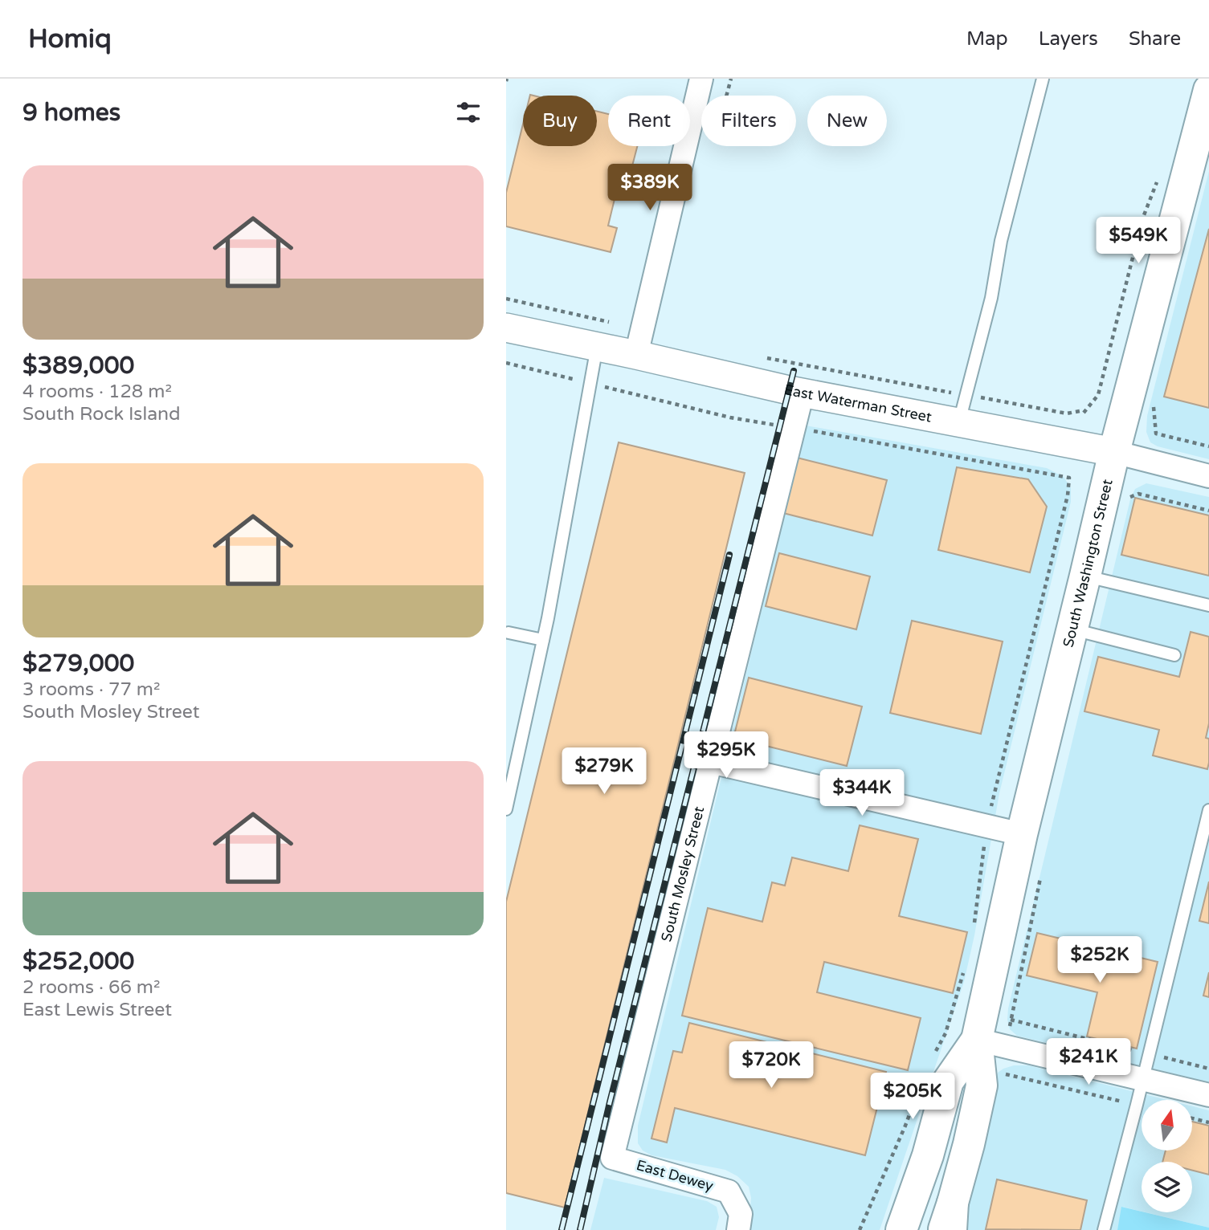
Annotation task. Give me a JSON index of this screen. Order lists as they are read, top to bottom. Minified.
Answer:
{"streets":{"main road":["South Washington Street"],"street":["East Waterman Street","South Mosley Street","East Dewey"]},"crossings":[["East Waterman Street","South Washington Street"],["East Waterman Street","South Mosley Street"],["South Mosley Street","East Dewey"]],"north":"top","page":{"header":"Homiq","nav":["Map","Layers","Share"],"heading":"9 homes","chip":["Buy","Rent","Filters","New"],"list":[{"name":"$389,000","note":"4 rooms · 128 m² · South Rock Island"},{"name":"$279,000","note":"3 rooms · 77 m² · South Mosley Street"},{"name":"$252,000","note":"2 rooms · 66 m² · East Lewis Street"}],"price":["$389K","$549K","$295K","$279K","$344K","$252K","$241K","$720K","$205K"]}}
